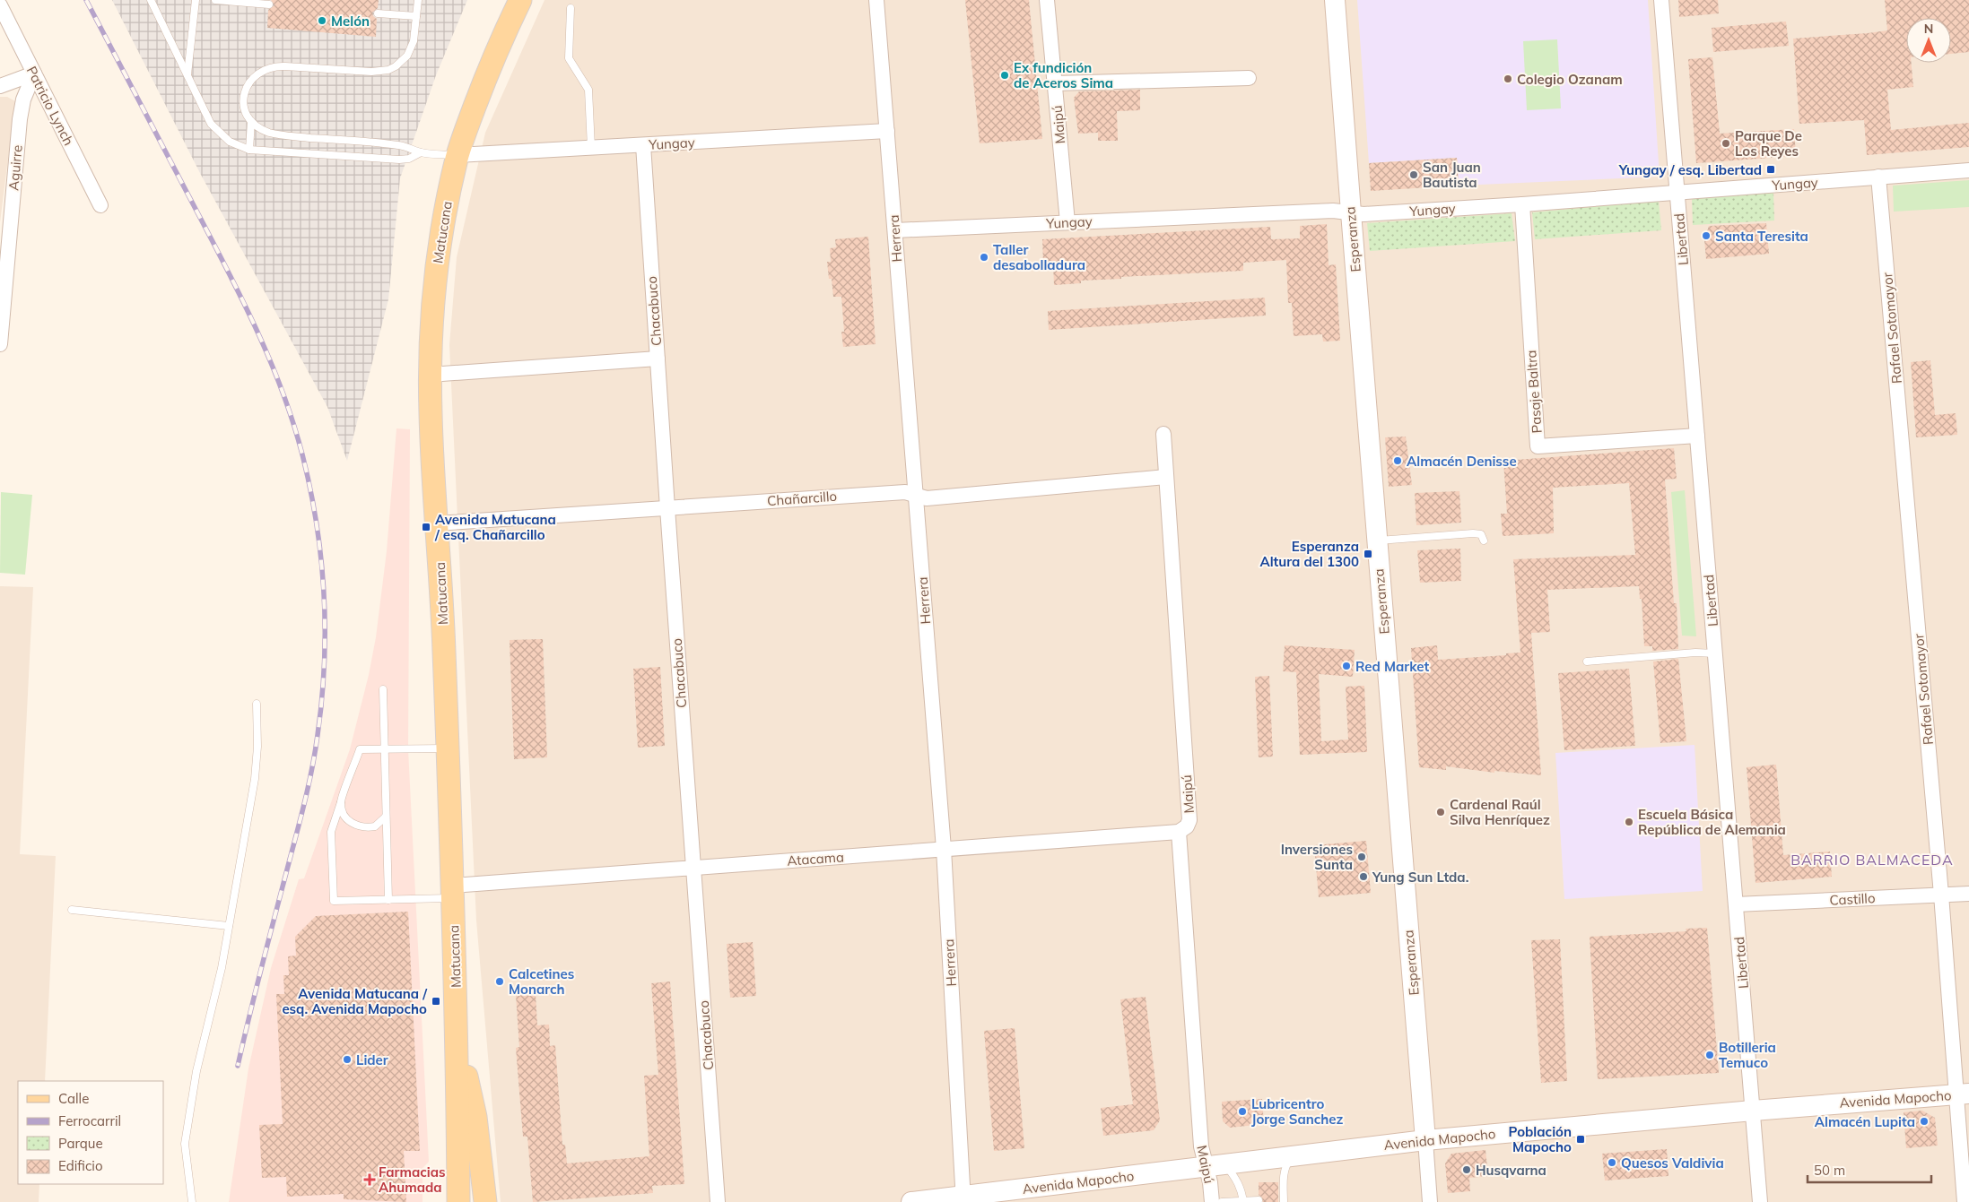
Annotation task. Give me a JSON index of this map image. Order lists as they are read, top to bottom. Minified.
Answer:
{"streets":{"main road":["Matucana","Esperanza","Avenida Mapocho"],"street":["Patricio Lynch","Maipú","Yungay","Aguirre","Herrera","Libertad","Chacabuco","Rafael Sotomayor","Pasaje Baltra","Chañarcillo","Atacama","Castillo"]},"crossings":[["Patricio Lynch","Aguirre"],["Maipú","Yungay"],["Maipú","Chañarcillo"],["Maipú","Atacama"],["Maipú","Avenida Mapocho"],["Yungay","Matucana"],["Yungay","Herrera"],["Yungay","Esperanza"],["Yungay","Libertad"],["Yungay","Chacabuco"],["Yungay","Rafael Sotomayor"],["Yungay","Pasaje Baltra"],["Matucana","Chañarcillo"],["Matucana","Atacama"],["Herrera","Chañarcillo"],["Herrera","Atacama"],["Herrera","Avenida Mapocho"],["Esperanza","Avenida Mapocho"],["Libertad","Pasaje Baltra"],["Libertad","Castillo"],["Libertad","Avenida Mapocho"],["Chacabuco","Chañarcillo"],["Chacabuco","Atacama"],["Rafael Sotomayor","Castillo"],["Rafael Sotomayor","Avenida Mapocho"]],"districts":["BARRIO BALMACEDA"],"places":{"other":["Melón","Ex fundición de Aceros Sima","Colegio Ozanam","Parque De Los Reyes","San Juan Bautista","Santa Teresita","Taller desabolladura","Almacén Denisse","Red Market","Cardenal Raúl Silva Henríquez","Escuela Básica República de Alemania","Inversiones Sunta","Yung Sun Ltda.","Calcetines Monarch","Botilleria Temuco","Lider","Lubricentro Jorge Sanchez","Almacén Lupita","Quesos Valdivia","Husqvarna"],"transit":["Yungay / esq. Libertad","Avenida Matucana / esq. Chañarcillo","Esperanza Altura del 1300","Avenida Matucana / esq. Avenida Mapocho","Población Mapocho"],"health":["Farmacias Ahumada"]},"legend":["Calle","Ferrocarril","Parque","Edificio"],"scale_bar":"50 m","north":"top"}
